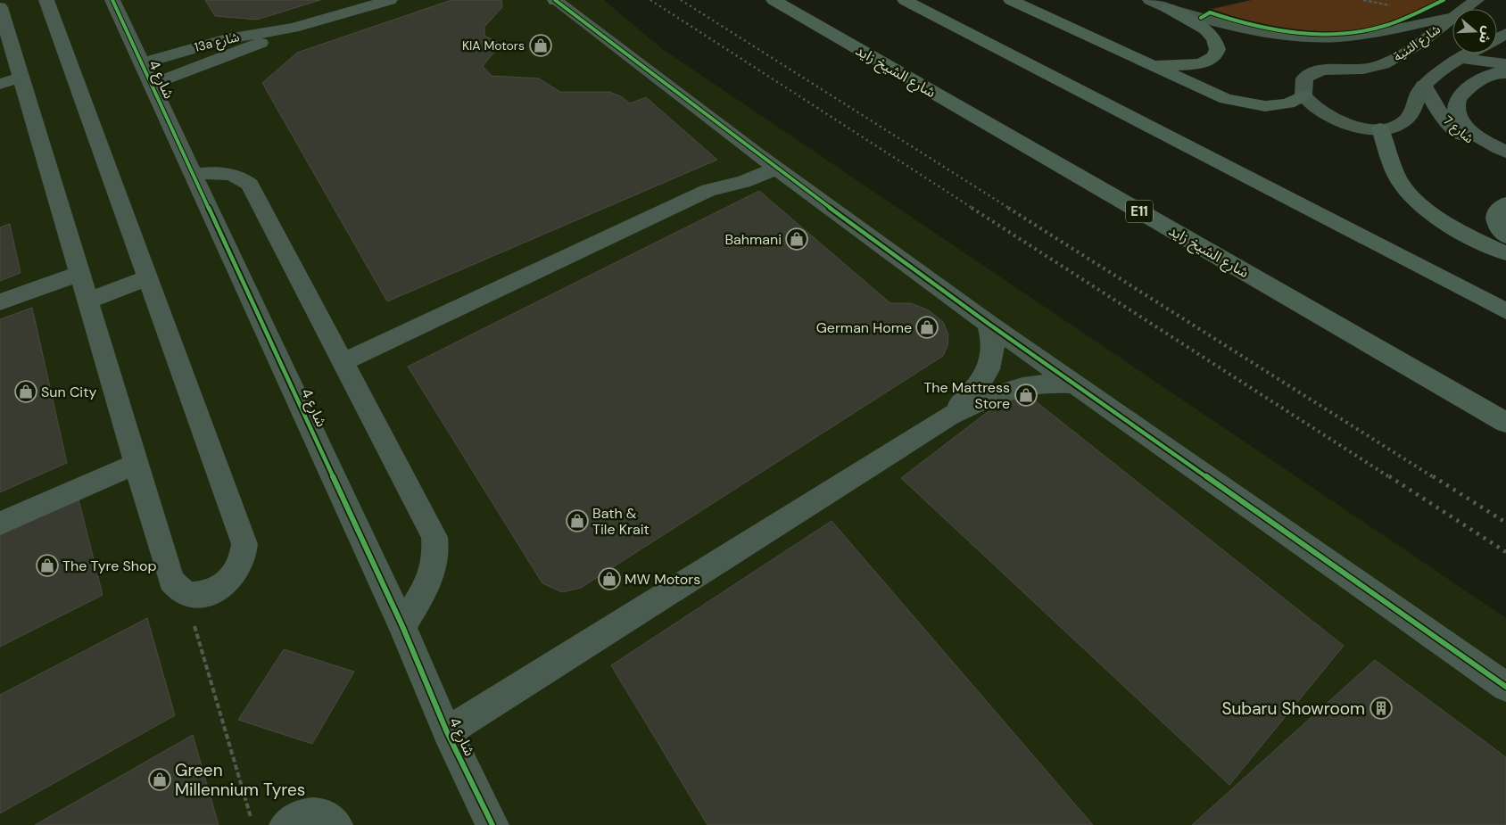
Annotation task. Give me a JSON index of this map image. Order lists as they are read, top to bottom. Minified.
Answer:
{"streets":{"highway":["شارع الشيخ زايد","E11"],"main road":["شارع الثنية"],"street":["13a شارع","شارع 4","شارع 7"]},"crossings":[["13a شارع","شارع 4"]],"places":{"shop":["KIA Motors","Bahmani","German Home","Sun City","The Mattress Store","Bath & Tile Krait","The Tyre Shop","MW Motors","Green Millennium Tyres"],"building":["Subaru Showroom"]},"north":"right"}
